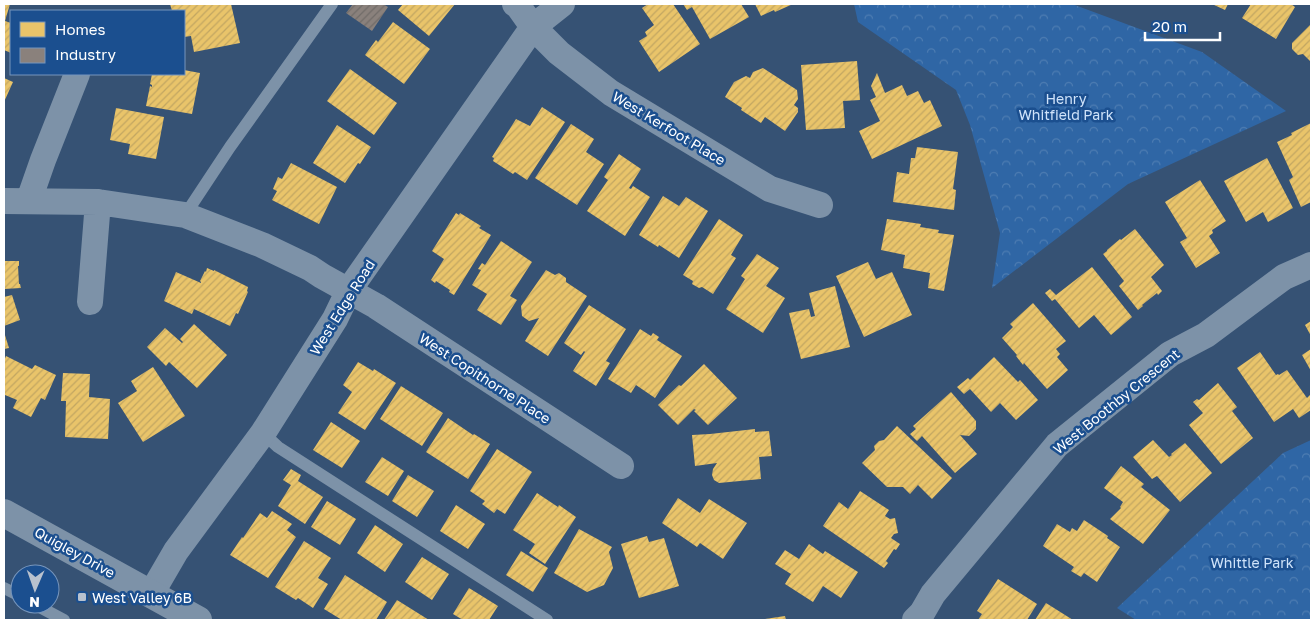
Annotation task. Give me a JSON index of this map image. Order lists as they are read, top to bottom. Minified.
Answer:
{"streets":{"street":["West Kerfoot Place","West Edge Road","West Copithorne Place","West Boothby Crescent","Quigley Drive"]},"crossings":[["West Kerfoot Place","West Edge Road"],["West Edge Road","West Copithorne Place"],["West Edge Road","Quigley Drive"]],"parks":["Henry Whitfield Park","Whittle Park"],"places":{"transit":["West Valley 6B"]},"legend":["Homes","Industry"],"scale_bar":"20 m","north":"bottom"}
